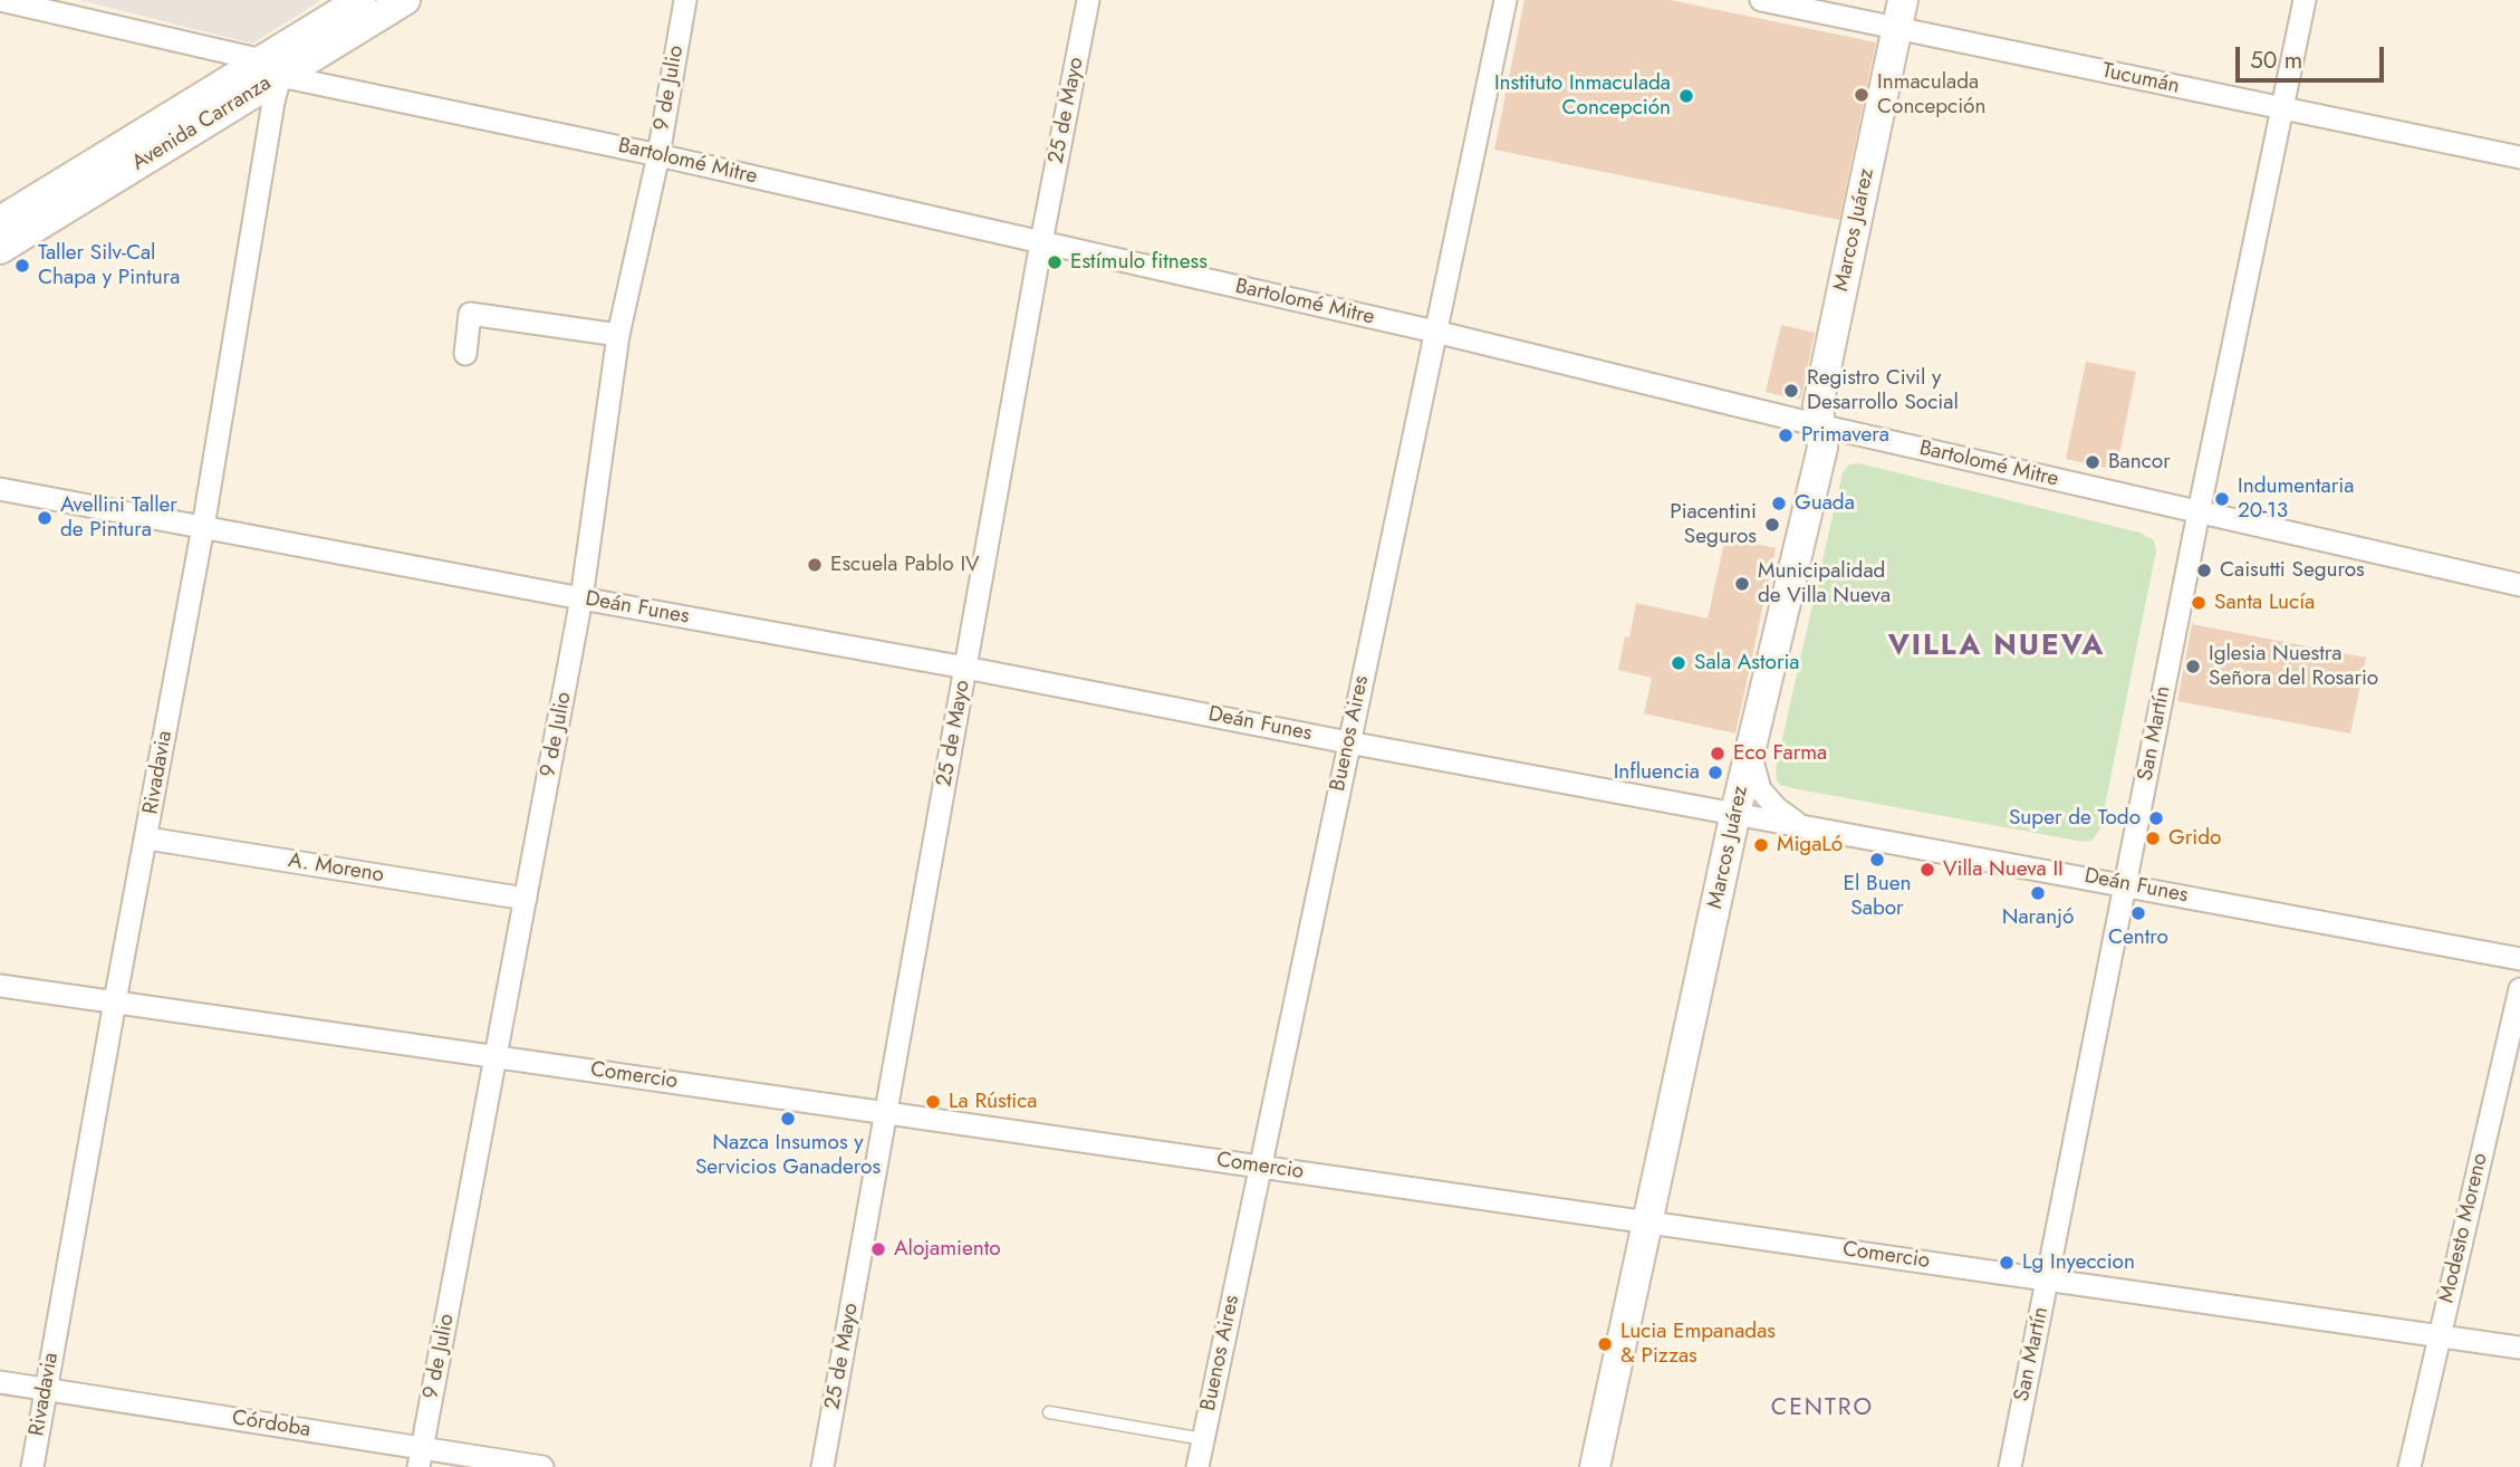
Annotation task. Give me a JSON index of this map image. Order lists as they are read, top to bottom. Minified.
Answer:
{"streets":{"main road":["Avenida Carranza","Marcos Juárez"],"street":["Tucumán","9 de Julio","25 de Mayo","Bartolomé Mitre","Deán Funes","Buenos Aires","San Martín","Rivadavia","A. Moreno","Comercio","Modesto Moreno","Córdoba"]},"crossings":[["Tucumán","Marcos Juárez"],["Tucumán","San Martín"],["9 de Julio","Bartolomé Mitre"],["9 de Julio","Deán Funes"],["9 de Julio","A. Moreno"],["9 de Julio","Comercio"],["9 de Julio","Córdoba"],["25 de Mayo","Bartolomé Mitre"],["25 de Mayo","Deán Funes"],["25 de Mayo","Comercio"],["Avenida Carranza","Bartolomé Mitre"],["Avenida Carranza","Rivadavia"],["Bartolomé Mitre","Marcos Juárez"],["Bartolomé Mitre","Buenos Aires"],["Bartolomé Mitre","San Martín"],["Bartolomé Mitre","Rivadavia"],["Marcos Juárez","Deán Funes"],["Marcos Juárez","Comercio"],["Deán Funes","Buenos Aires"],["Deán Funes","San Martín"],["Deán Funes","Rivadavia"],["Buenos Aires","Comercio"],["San Martín","Comercio"],["Rivadavia","A. Moreno"],["Rivadavia","Comercio"],["Rivadavia","Córdoba"],["Comercio","Modesto Moreno"]],"districts":["VILLA NUEVA","CENTRO"],"places":["Inmaculada Concepción","Instituto Inmaculada Concepción","Estímulo fitness","Taller Silv-Cal Chapa y Pintura","Registro Civil y Desarrollo Social","Primavera","Bancor","Indumentaria 20-13","Guada","Avellini Taller de Pintura","Piacentini Seguros","Escuela Pablo IV","Caisutti Seguros","Municipalidad de Villa Nueva","Santa Lucía","Sala Astoria","Iglesia Nuestra Señora del Rosario","Eco Farma","Influencia","Super de Todo","Grido","MigaLó","El Buen Sabor","Villa Nueva II","Naranjó","Centro","La Rústica","Nazca Insumos y Servicios Ganaderos","Alojamiento","Lg Inyeccion","Lucia Empanadas & Pizzas"],"scale_bar":"50 m"}
